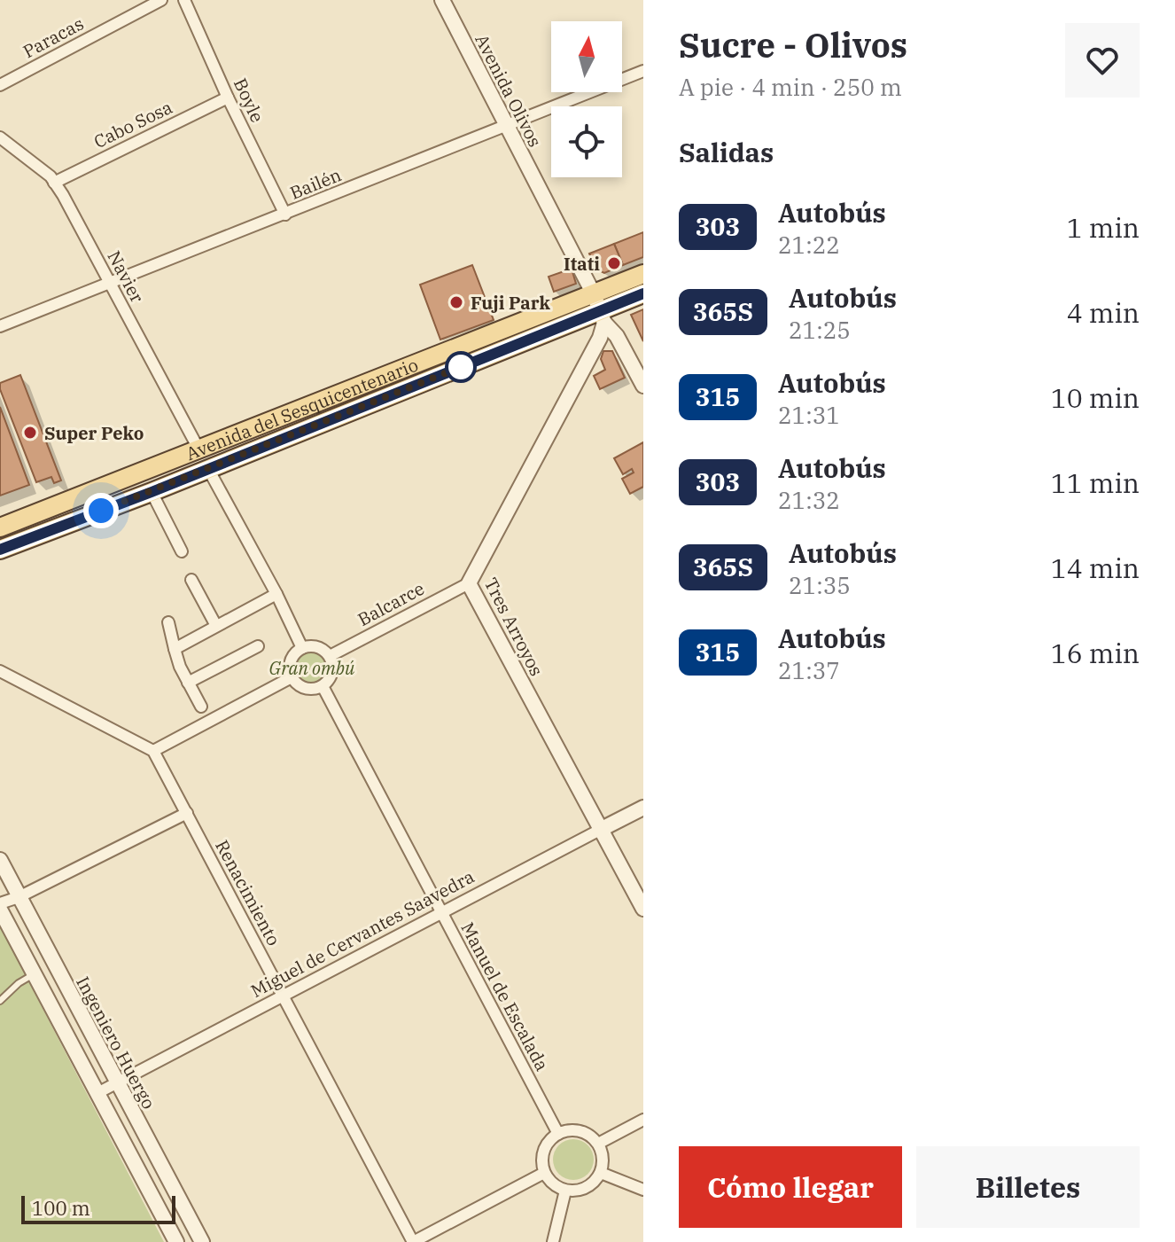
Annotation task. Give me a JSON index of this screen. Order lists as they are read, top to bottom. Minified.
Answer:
{"streets":{"main road":["Avenida del Sesquicentenario"],"street":["Paracas","Avenida Olivos","Boyle","Cabo Sosa","Bailén","Navier","Balcarce","Tres Arroyos","Renacimiento","Miguel de Cervantes Saavedra","Manuel de Escalada","Ingeniero Huergo"]},"crossings":[["Avenida Olivos","Bailén"],["Avenida Olivos","Avenida del Sesquicentenario"],["Avenida Olivos","Tres Arroyos"],["Boyle","Cabo Sosa"],["Boyle","Bailén"],["Cabo Sosa","Navier"],["Bailén","Navier"],["Navier","Avenida del Sesquicentenario"],["Avenida del Sesquicentenario","Tres Arroyos"],["Balcarce","Tres Arroyos"],["Balcarce","Manuel de Escalada"],["Tres Arroyos","Miguel de Cervantes Saavedra"],["Renacimiento","Miguel de Cervantes Saavedra"],["Miguel de Cervantes Saavedra","Manuel de Escalada"],["Miguel de Cervantes Saavedra","Ingeniero Huergo"]],"parks":["Gran ombú"],"places":["Itati","Fuji Park","Super Peko"],"lines":["bus line 303"],"scale_bar":"100 m","north":"top","page":{"heading":[["Sucre - Olivos","A pie · 4 min · 250 m"],"Salidas"],"list":[{"mark":"303","name":"Autobús","note":"21:22","value":"1 min"},{"mark":"365S","name":"Autobús","note":"21:25","value":"4 min"},{"mark":"315","name":"Autobús","note":"21:31","value":"10 min"},{"mark":"303","name":"Autobús","note":"21:32","value":"11 min"},{"mark":"365S","name":"Autobús","note":"21:35","value":"14 min"},{"mark":"315","name":"Autobús","note":"21:37","value":"16 min"}],"buttons":["Cómo llegar","Billetes"],"scale":"100 m"}}
